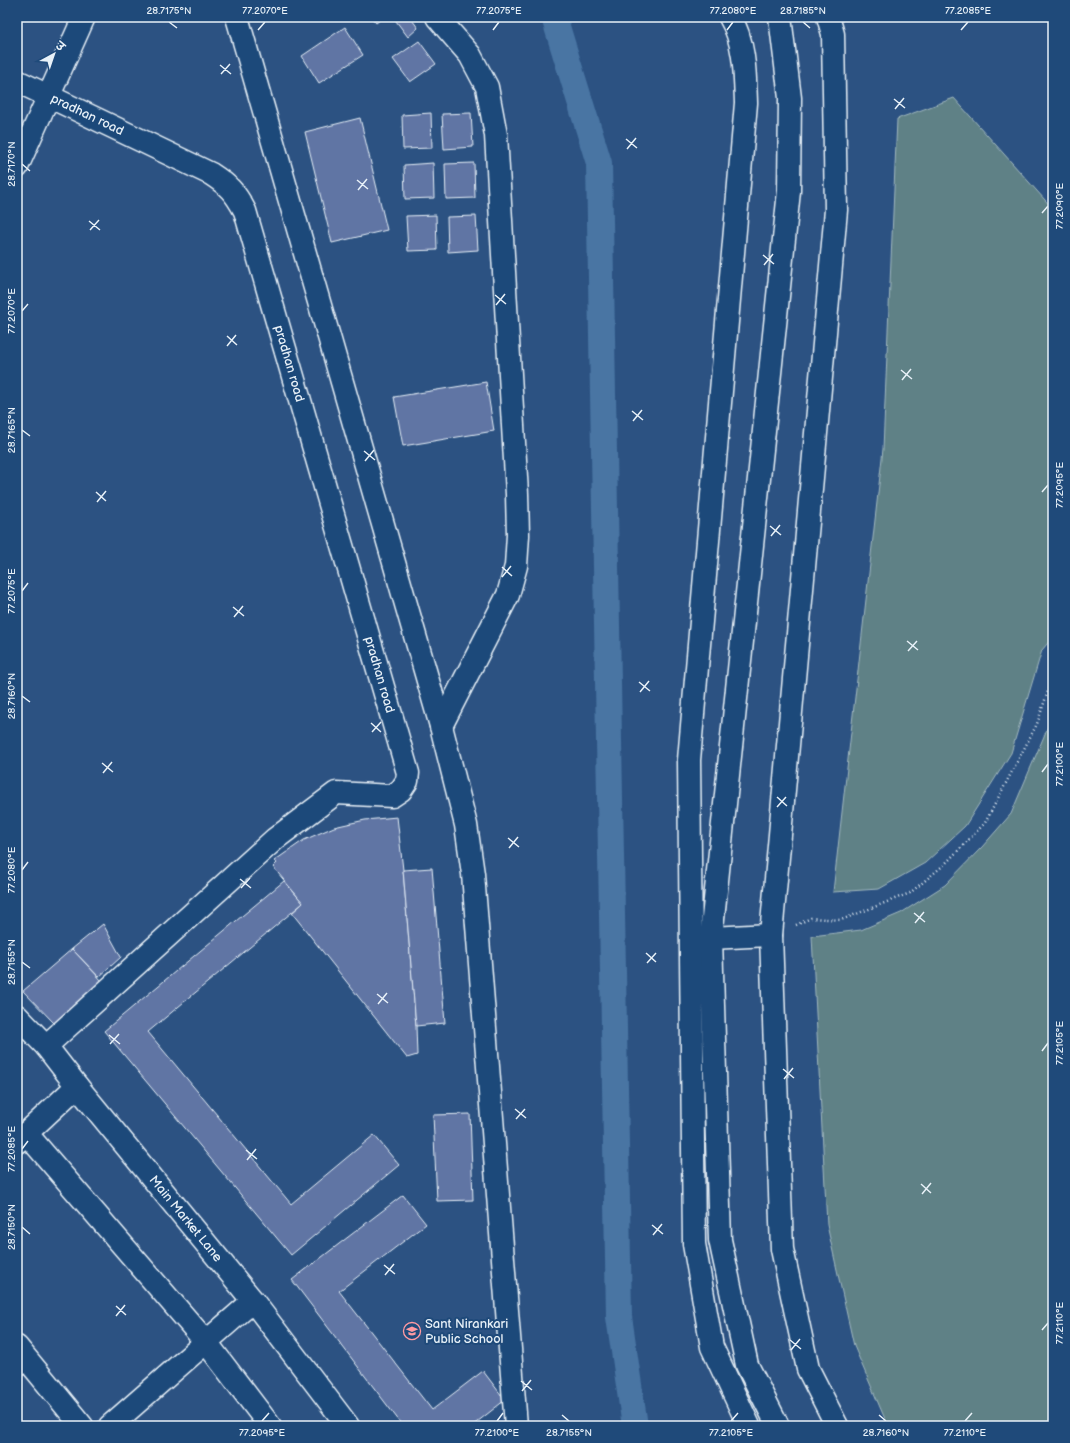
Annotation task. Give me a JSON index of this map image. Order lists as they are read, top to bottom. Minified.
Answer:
{"streets":{"street":["pradhan road","Main Market Lane"]},"crossings":[["pradhan road","Main Market Lane"]],"places":{"school or university":["Sant Nirankari Public School"]},"north":"top right","coordinates":["28.7175°N","77.2070°E","77.2075°E","77.2080°E","28.7185°N","77.2085°E","28.7170°N","77.2090°E","28.7165°N","77.2095°E","28.7160°N","77.2100°E","28.7155°N","77.2105°E","28.7150°N","77.2110°E"]}
